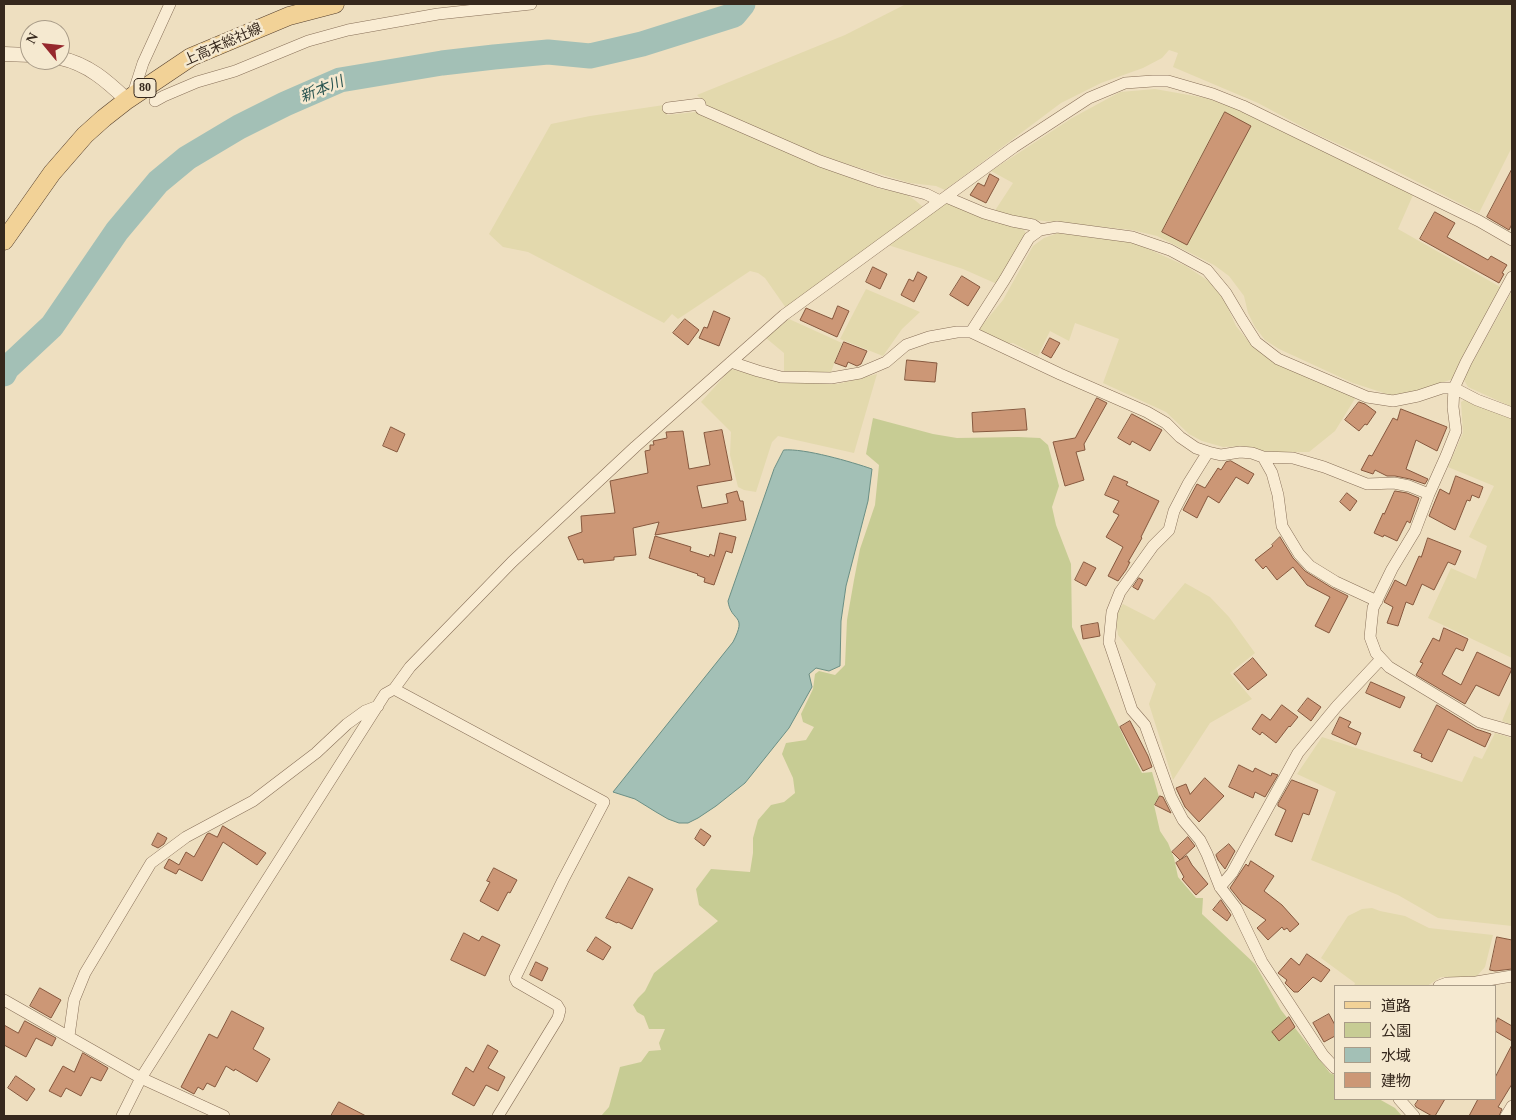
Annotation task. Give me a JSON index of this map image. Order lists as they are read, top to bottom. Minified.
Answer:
{"streets":{"main road":["上高末総社線","80"]},"water":["新本川"],"legend":["道路","公園","水域","建物"],"north":"top left"}
